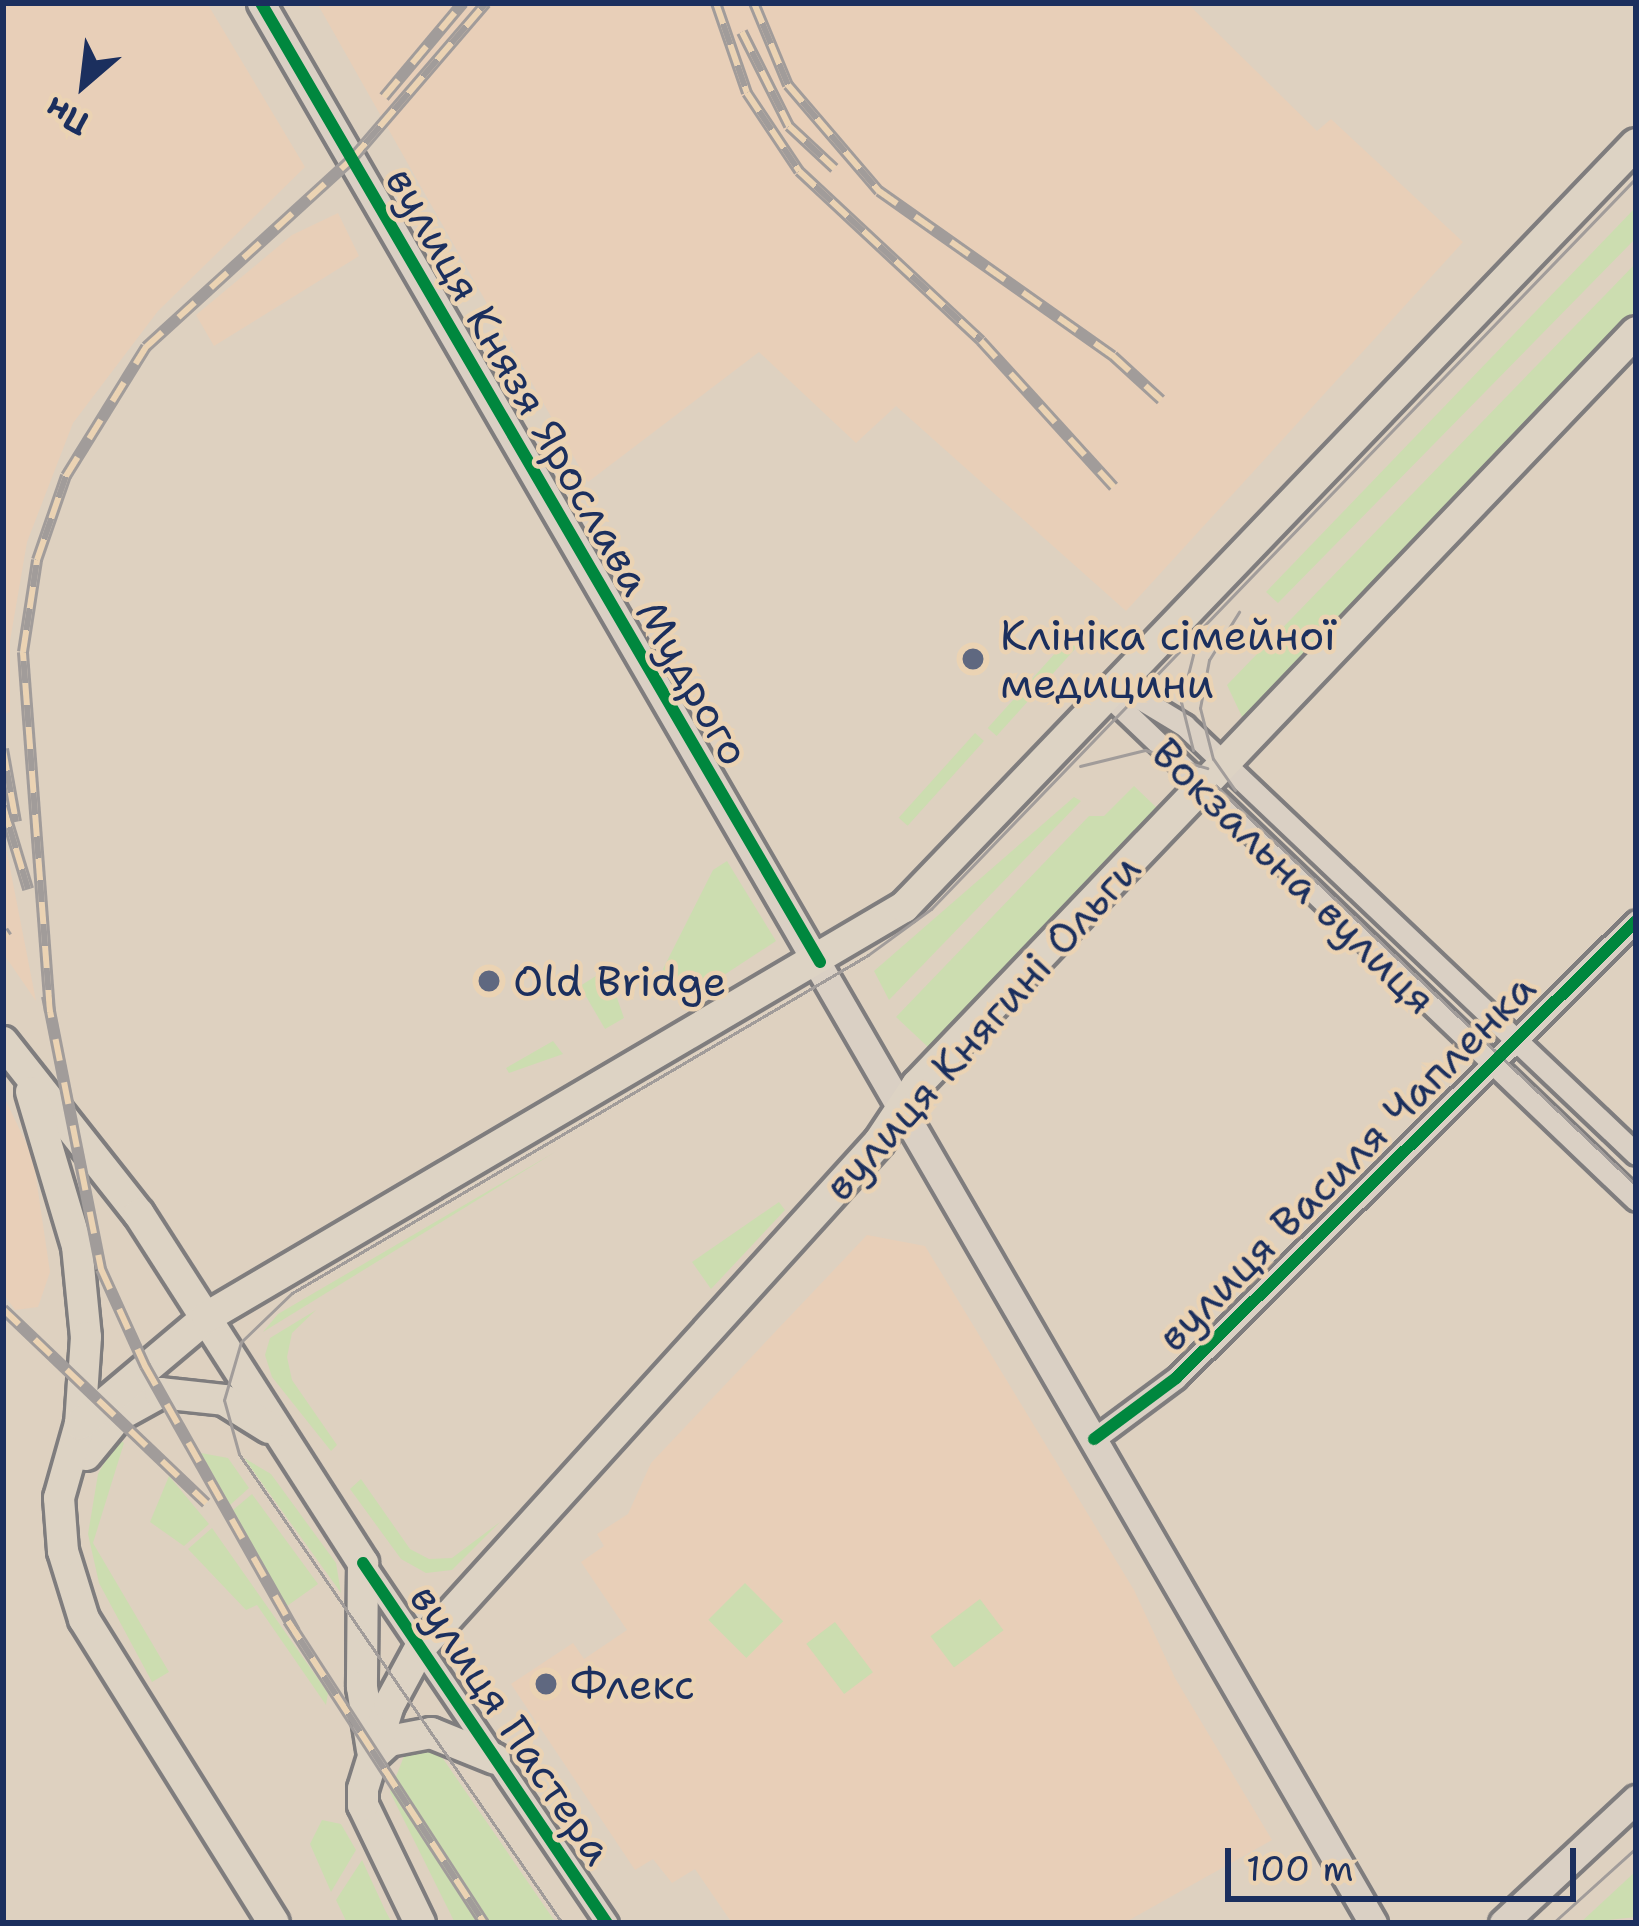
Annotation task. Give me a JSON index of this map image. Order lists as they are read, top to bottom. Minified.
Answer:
{"streets":{"main road":["вулиця Князя Ярослава Мудрого","вулиця Княгині Ольги"],"street":["Вокзальна вулиця","вулиця Василя Чапленка","вулиця Пастера"]},"crossings":[["вулиця Князя Ярослава Мудрого","вулиця Княгині Ольги"],["вулиця Князя Ярослава Мудрого","вулиця Василя Чапленка"],["Вокзальна вулиця","вулиця Княгині Ольги"],["Вокзальна вулиця","вулиця Василя Чапленка"],["вулиця Княгині Ольги","вулиця Пастера"]],"places":["Клініка сімейної медицини","Old Bridge","Флекс"],"scale_bar":"100 m","north":"bottom left"}
